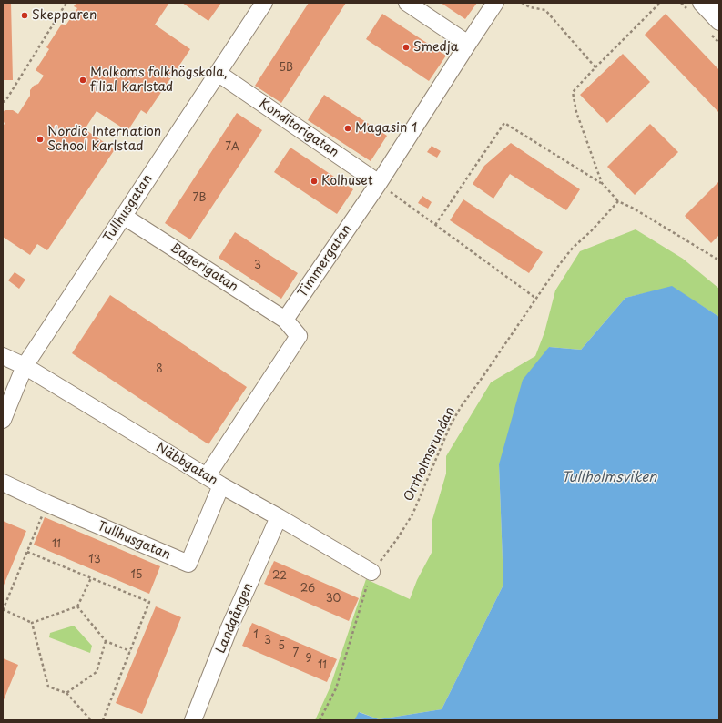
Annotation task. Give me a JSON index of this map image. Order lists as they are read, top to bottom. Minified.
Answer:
{"streets":{"street":["Konditorigatan","Tullhusgatan","Timmergatan","Bagerigatan","Näbbgatan","Landgången"],"path":["Orrholmsrundan"]},"crossings":[["Konditorigatan","Tullhusgatan"],["Konditorigatan","Timmergatan"],["Tullhusgatan","Bagerigatan"],["Tullhusgatan","Näbbgatan"],["Timmergatan","Bagerigatan"],["Orrholmsrundan","Näbbgatan"],["Näbbgatan","Landgången"]],"water":["Tullholmsviken"],"places":["Skepparen","Smedja","Molkoms folkhögskola, filial Karlstad","Magasin 1","Nordic Internation School Karlstad","Kolhuset"],"house_numbers":["5B","7A","7B","3","8","11","13","15","22","26","30","1","3","5","7","9","11"]}
